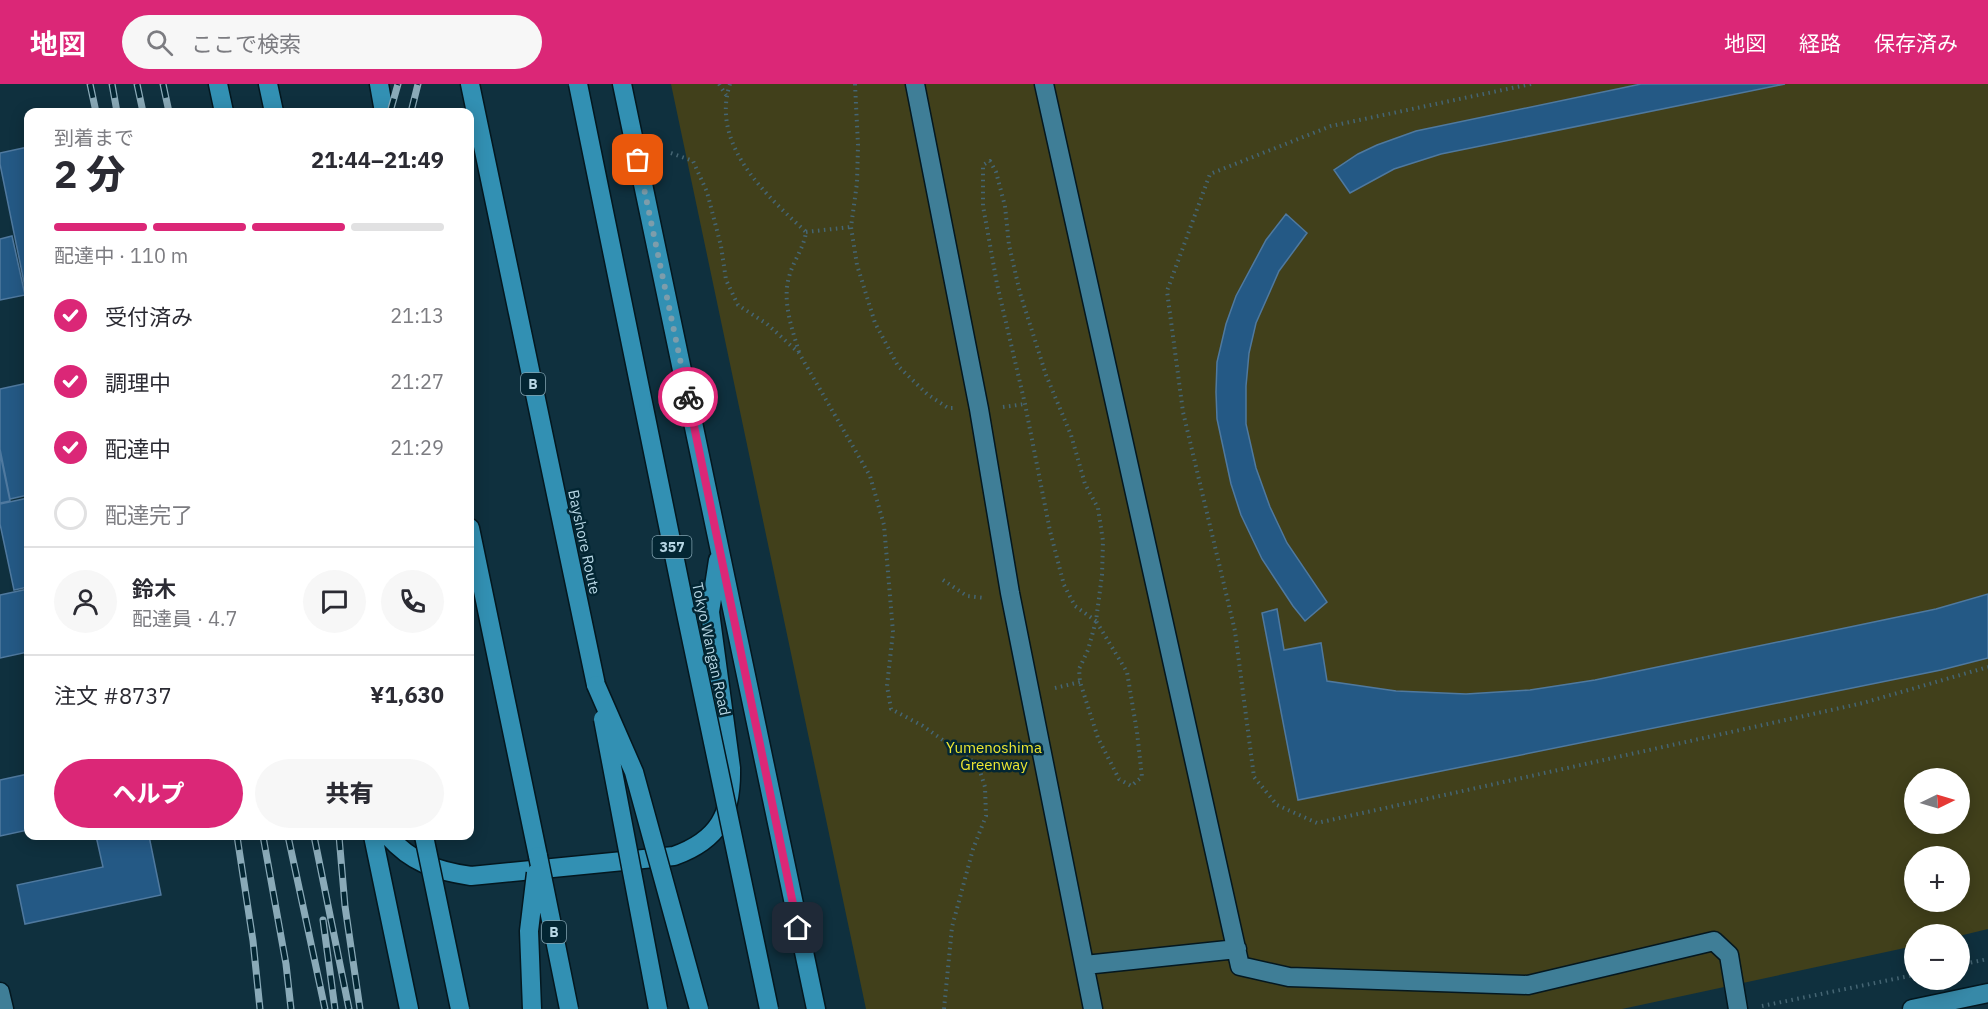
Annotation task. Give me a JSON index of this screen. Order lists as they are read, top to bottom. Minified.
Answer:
{"streets":{"highway":["B","Bayshore Route","357","Tokyo Wangan Road"]},"parks":["Yumenoshima Greenway"],"north":"right","page":{"header":"地図","search":"ここで検索","nav":["地図","経路","保存済み"],"heading":["2 分","到着まで","21:44–21:49"],"panel":["鈴木","配達員 · 4.7","注文 #8737","¥1,630"],"bar":"配達中 · 110 m","list":[["受付済み","21:13"],["調理中","21:27"],["配達中","21:29"],"配達完了"],"buttons":["ヘルプ","共有"],"map_buttons":["+","−"]}}
